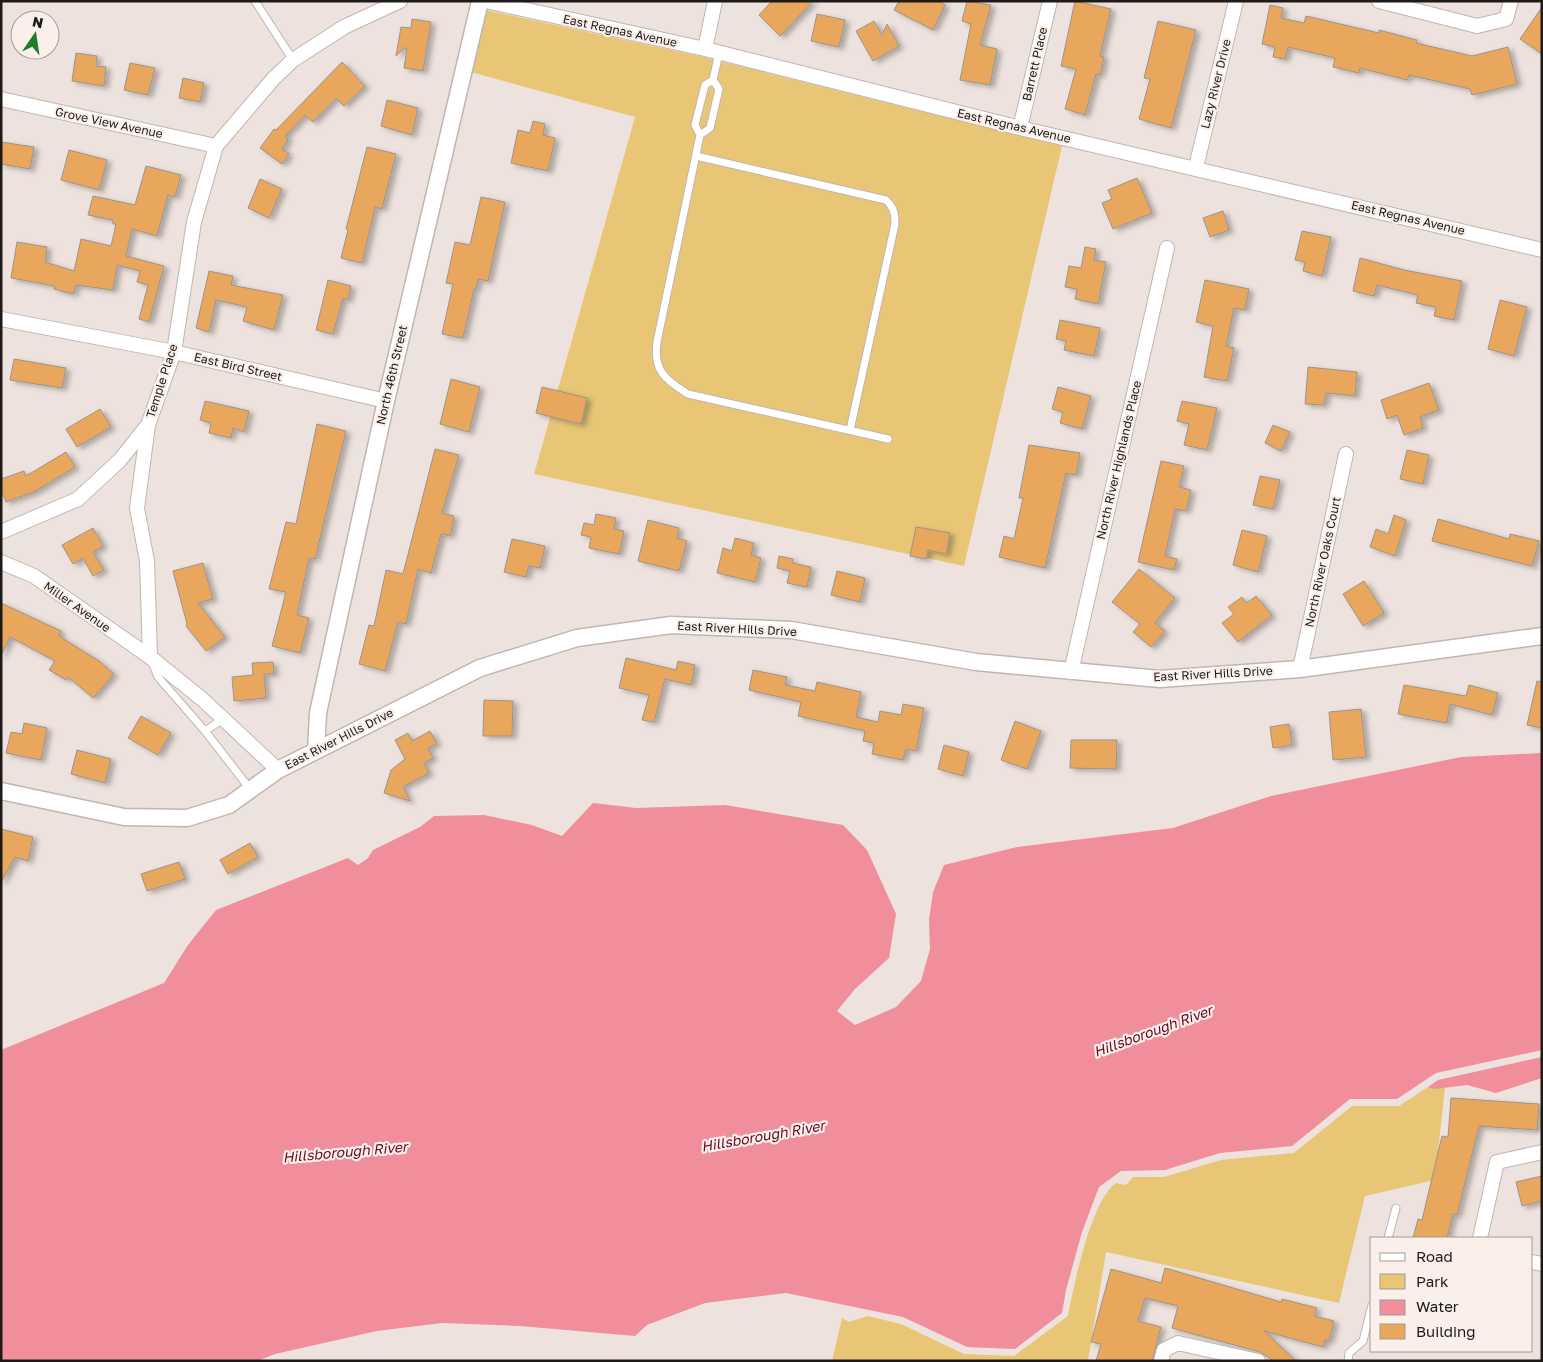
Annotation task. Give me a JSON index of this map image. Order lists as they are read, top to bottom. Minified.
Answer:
{"streets":{"street":["East Regnas Avenue","Barrett Place","Lazy River Drive","Grove View Avenue","East Bird Street","North 46th Street","Temple Place","North River Highlands Place","North River Oaks Court","Miller Avenue","East River Hills Drive"]},"crossings":[["East Regnas Avenue","Barrett Place"],["East Regnas Avenue","Lazy River Drive"],["Grove View Avenue","Temple Place"],["East Bird Street","North 46th Street"],["East Bird Street","Temple Place"],["North 46th Street","East River Hills Drive"],["Temple Place","Miller Avenue"],["North River Highlands Place","East River Hills Drive"],["North River Oaks Court","East River Hills Drive"]],"water":["Hillsborough River"],"legend":["Road","Park","Water","Building"],"north":"top"}
